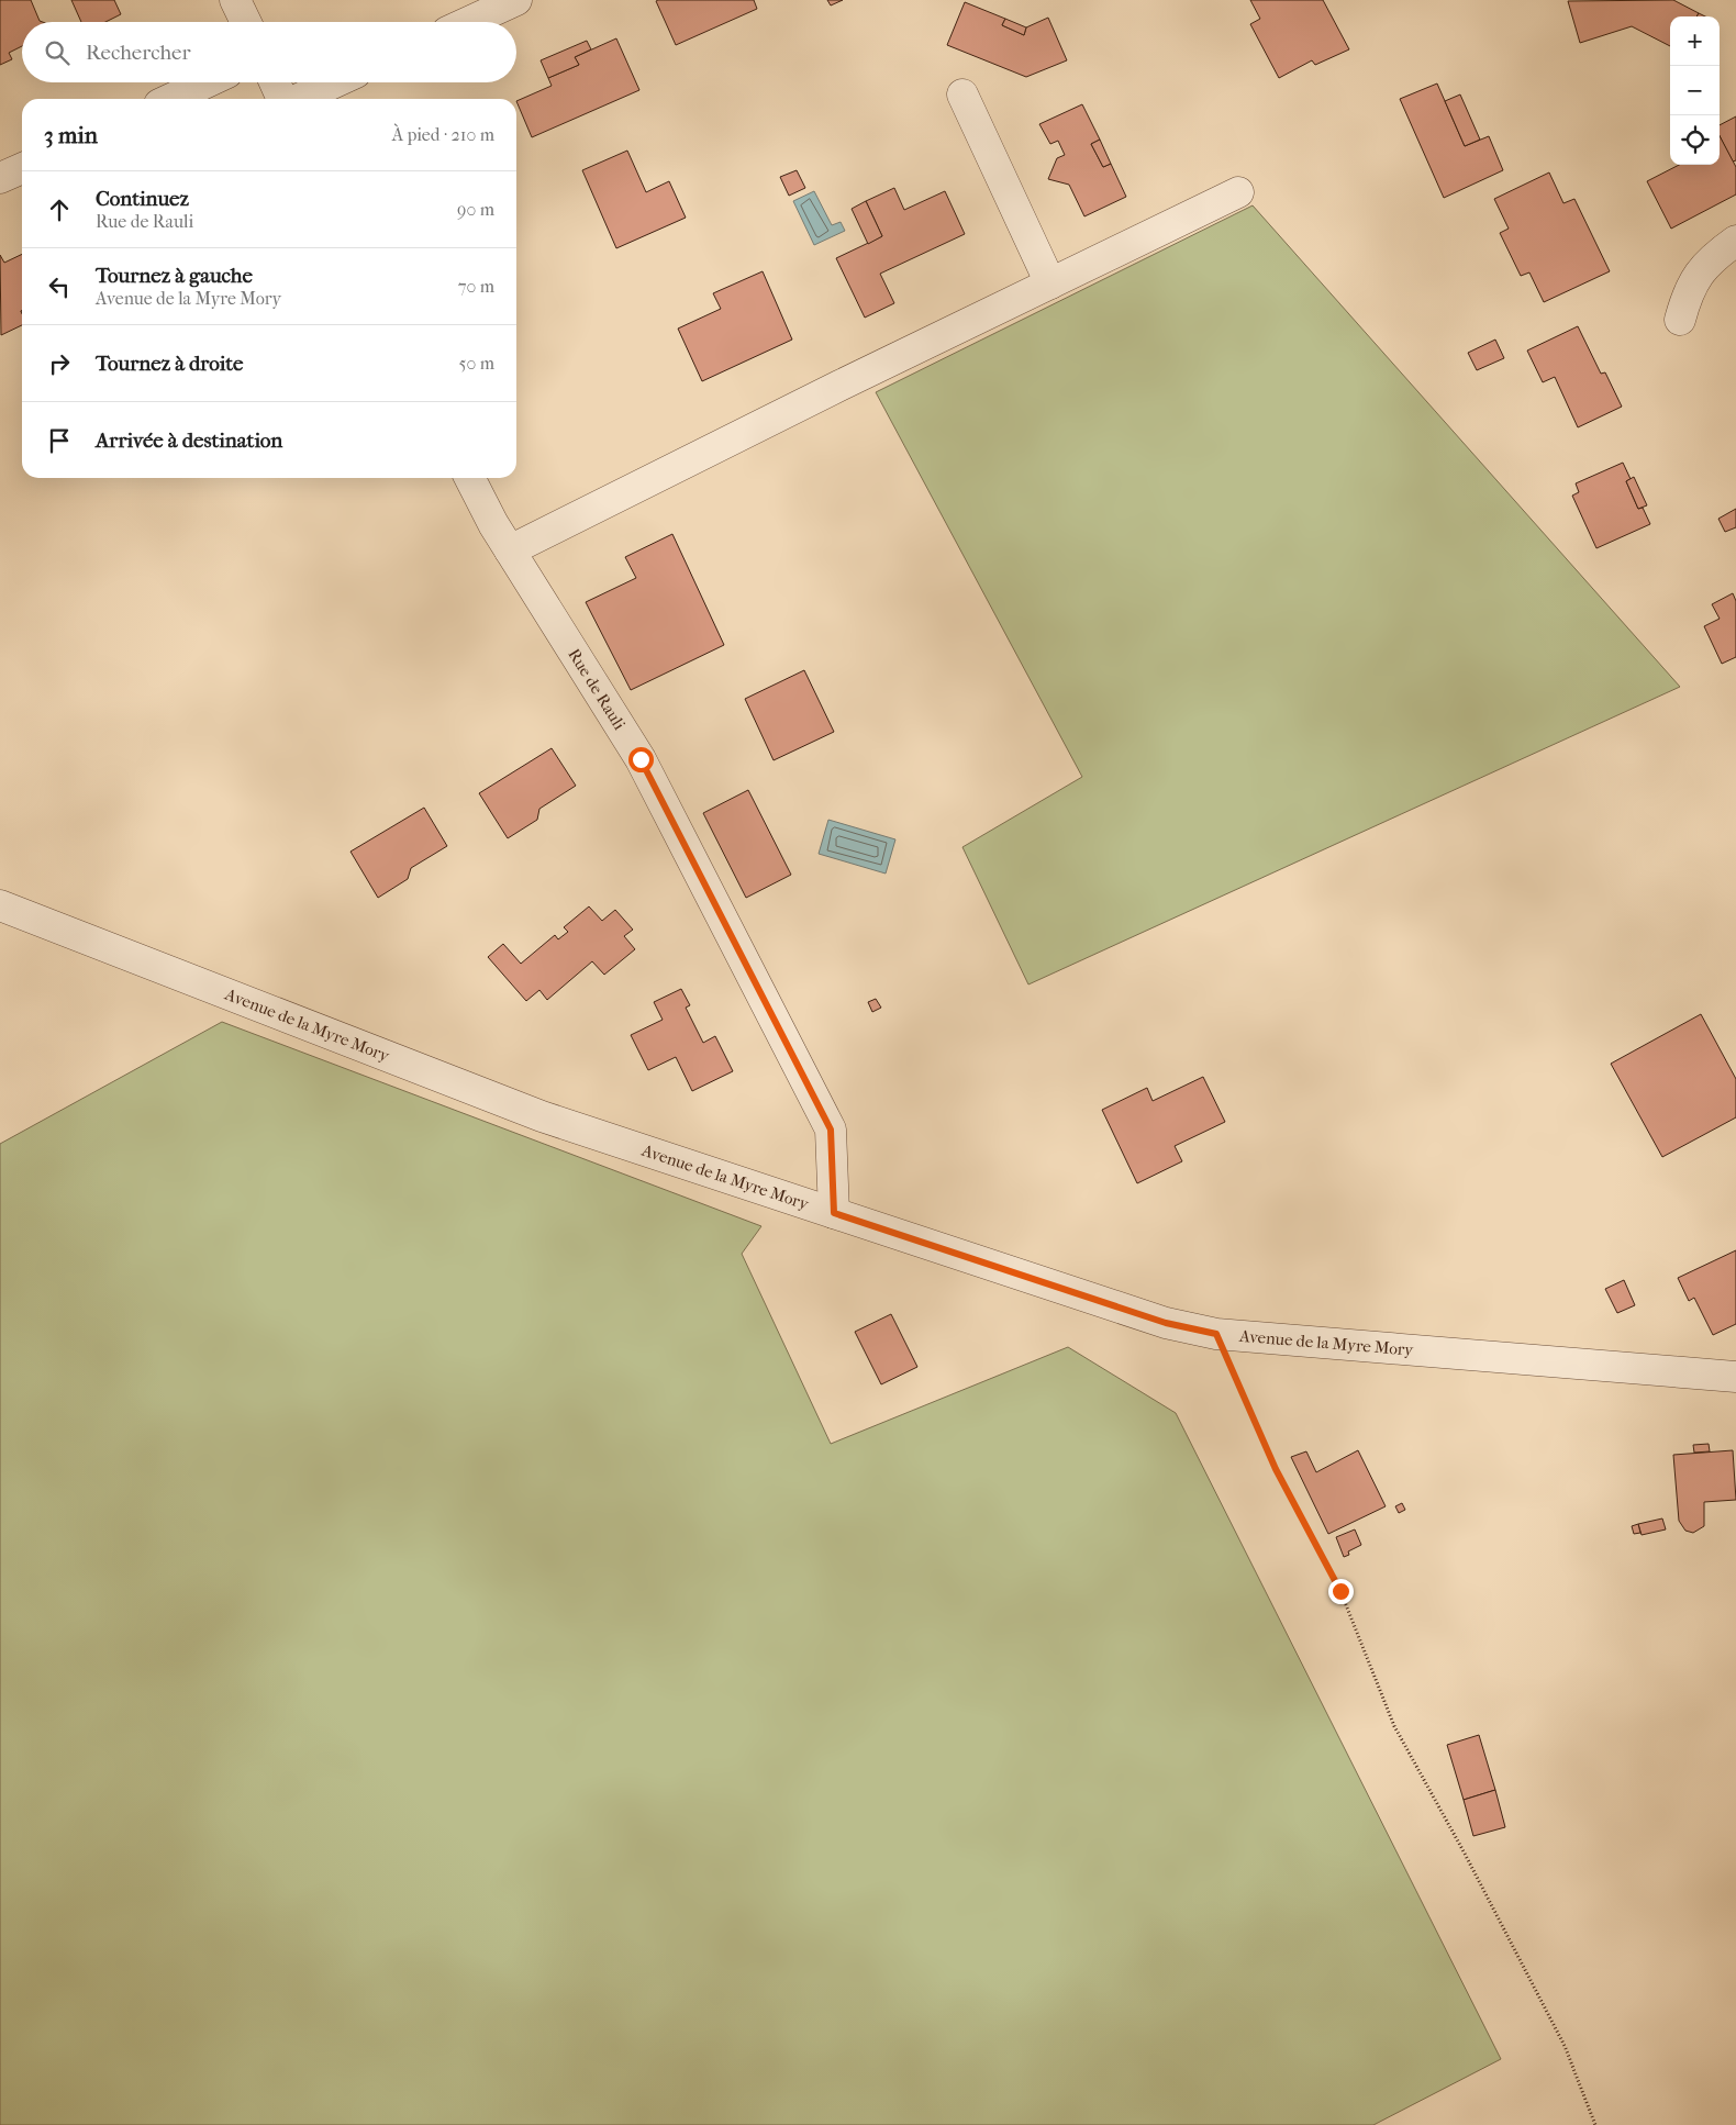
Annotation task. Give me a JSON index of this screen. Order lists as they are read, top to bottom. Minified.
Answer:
{"streets":{"street":["Rue de Rauli","Avenue de la Myre Mory"]},"crossings":[["Rue de Rauli","Avenue de la Myre Mory"]],"page":{"map_buttons":["+","−"],"search":"Rechercher","heading":["3 min","À pied · 210 m"],"list":[["Continuez","Rue de Rauli","90 m"],["Tournez à gauche","Avenue de la Myre Mory","70 m"],["Tournez à droite","50 m"],"Arrivée à destination"]}}
